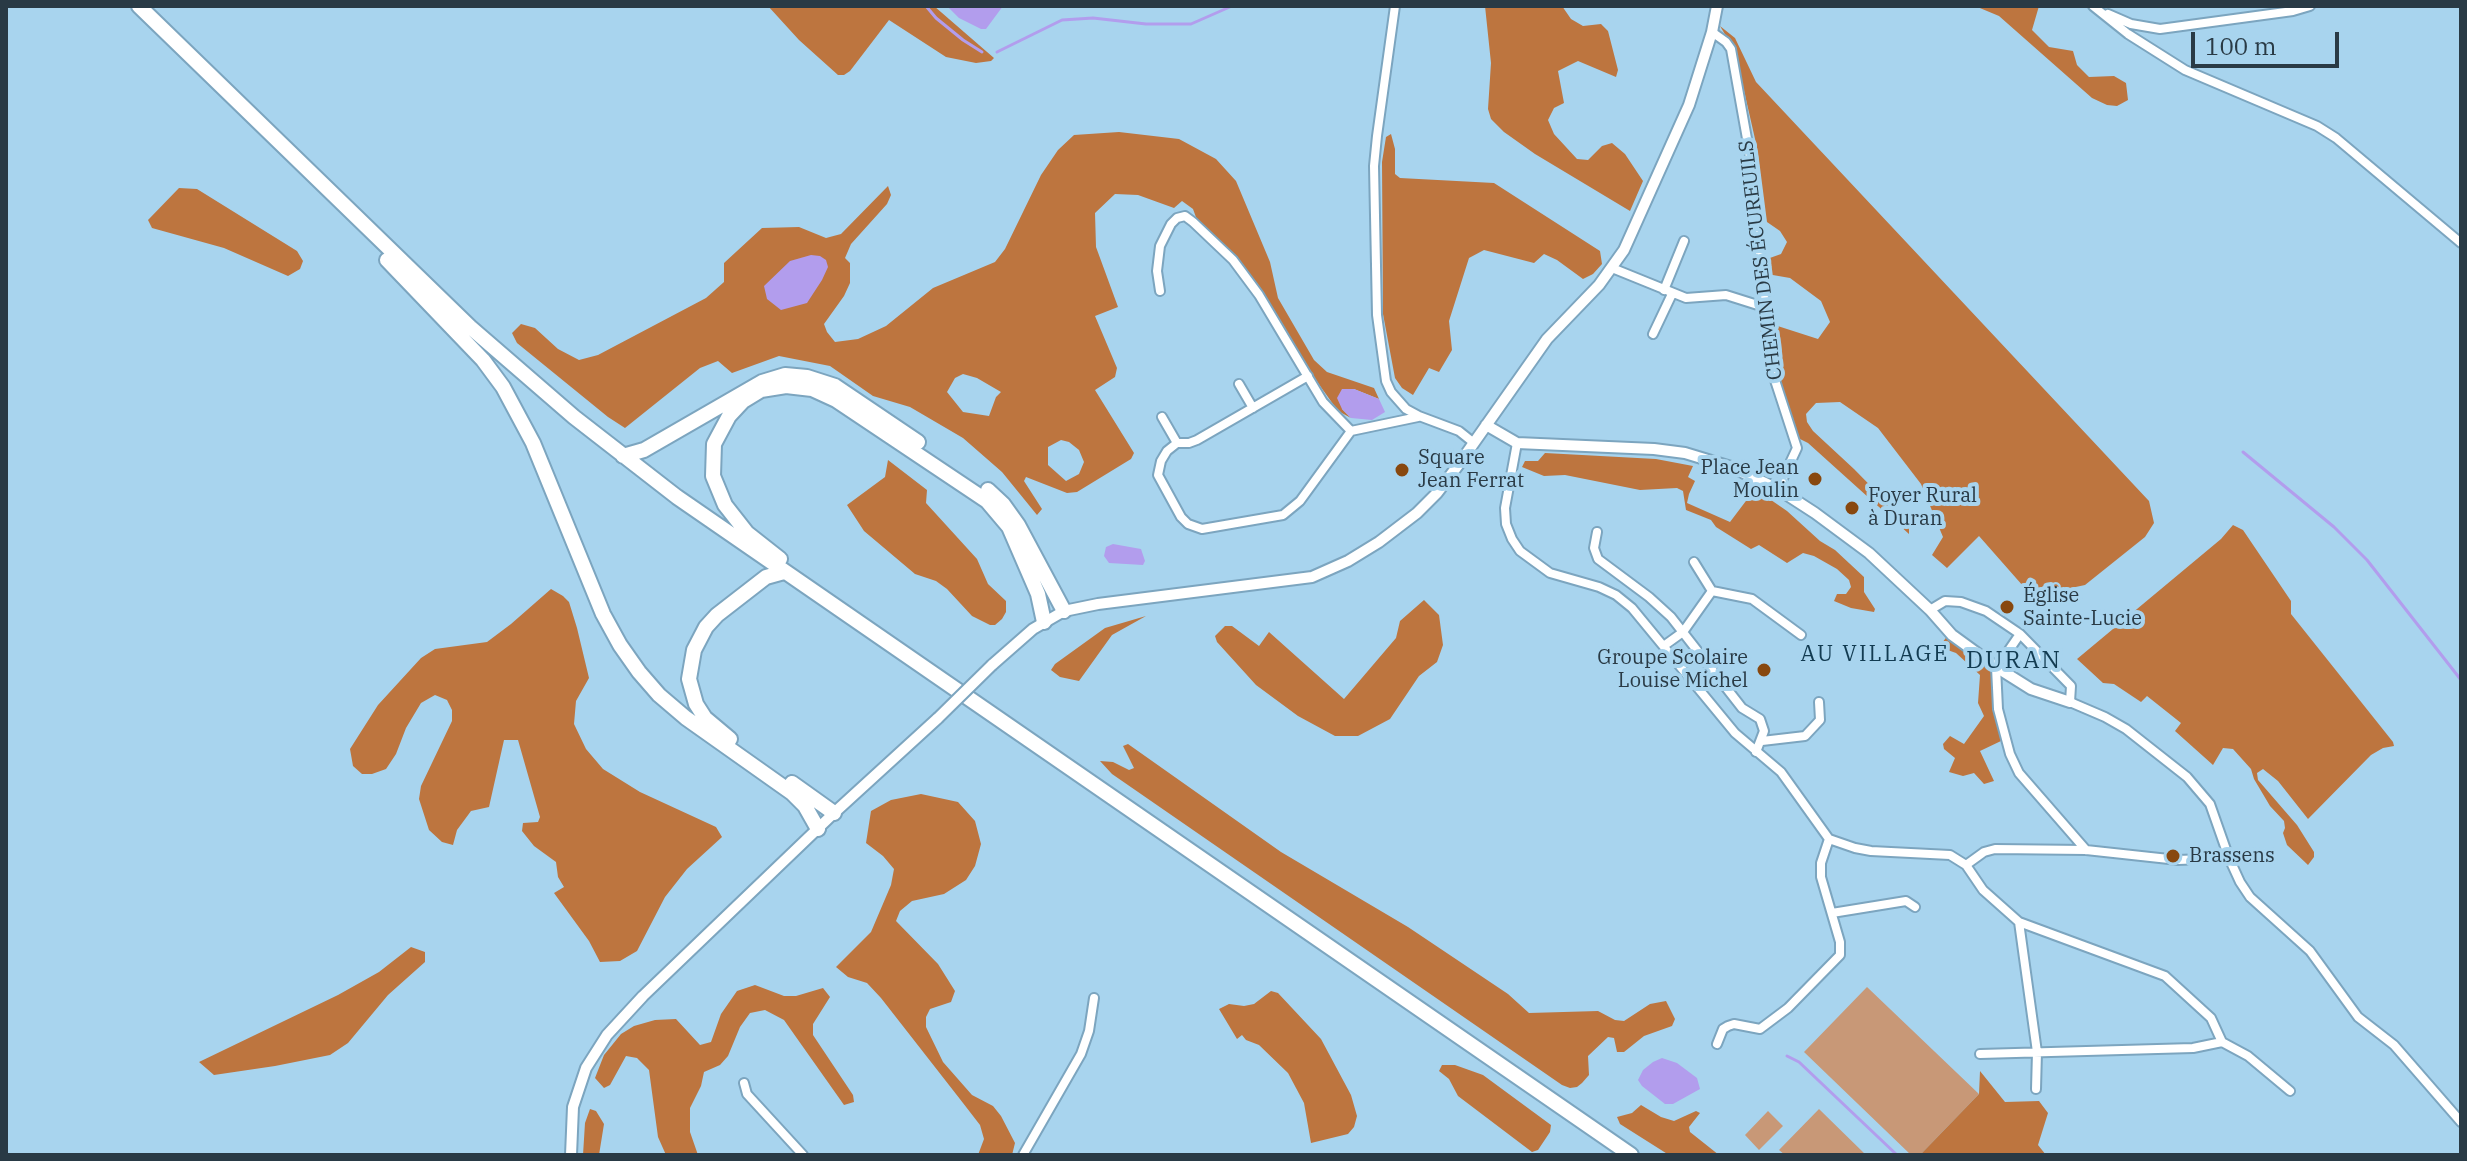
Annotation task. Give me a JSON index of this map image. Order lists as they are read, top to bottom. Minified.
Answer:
{"streets":{"street":["CHEMIN DES ÉCUREUILS"]},"districts":["AU VILLAGE","DURAN"],"places":["Square Jean Ferrat","Place Jean Moulin","Foyer Rural à Duran","Église Sainte-Lucie","Groupe Scolaire Louise Michel","Brassens"],"scale_bar":"100 m"}
